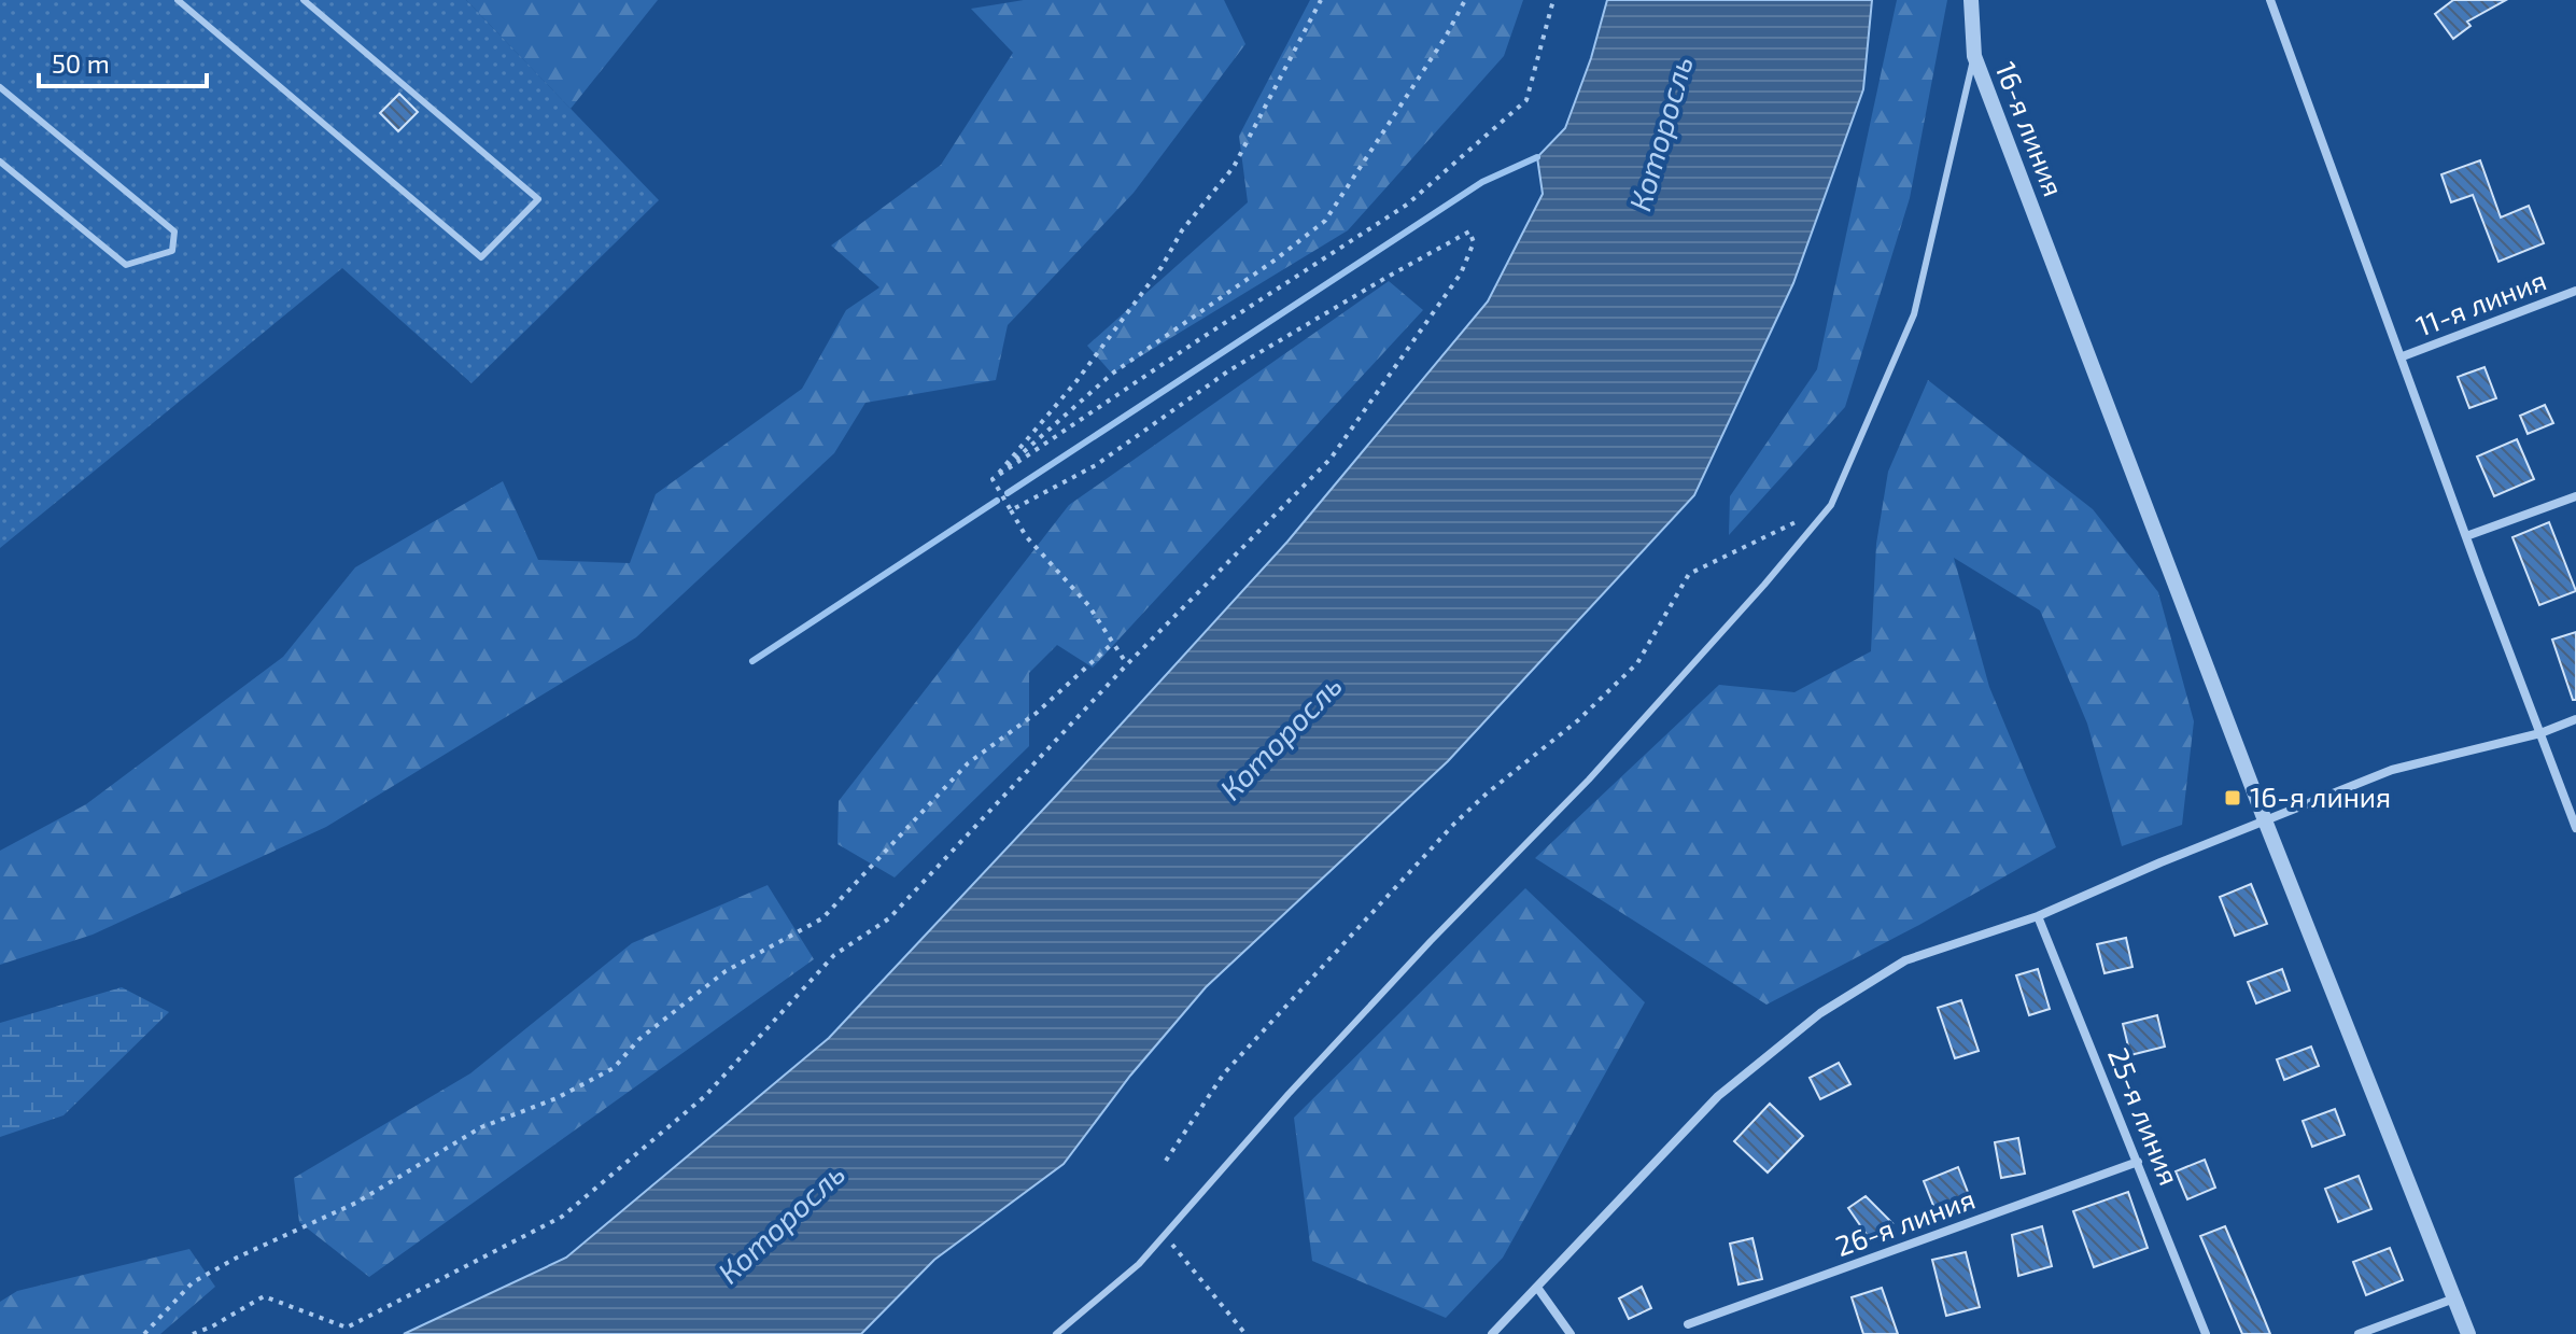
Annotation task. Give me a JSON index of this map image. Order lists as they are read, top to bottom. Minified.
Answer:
{"streets":{"street":["16-я линия","11-я линия","25-я линия","26-я линия"]},"crossings":[["25-я линия","26-я линия"]],"water":["Которосль"],"places":{"transit":["16-я линия"]},"scale_bar":"50 m"}
